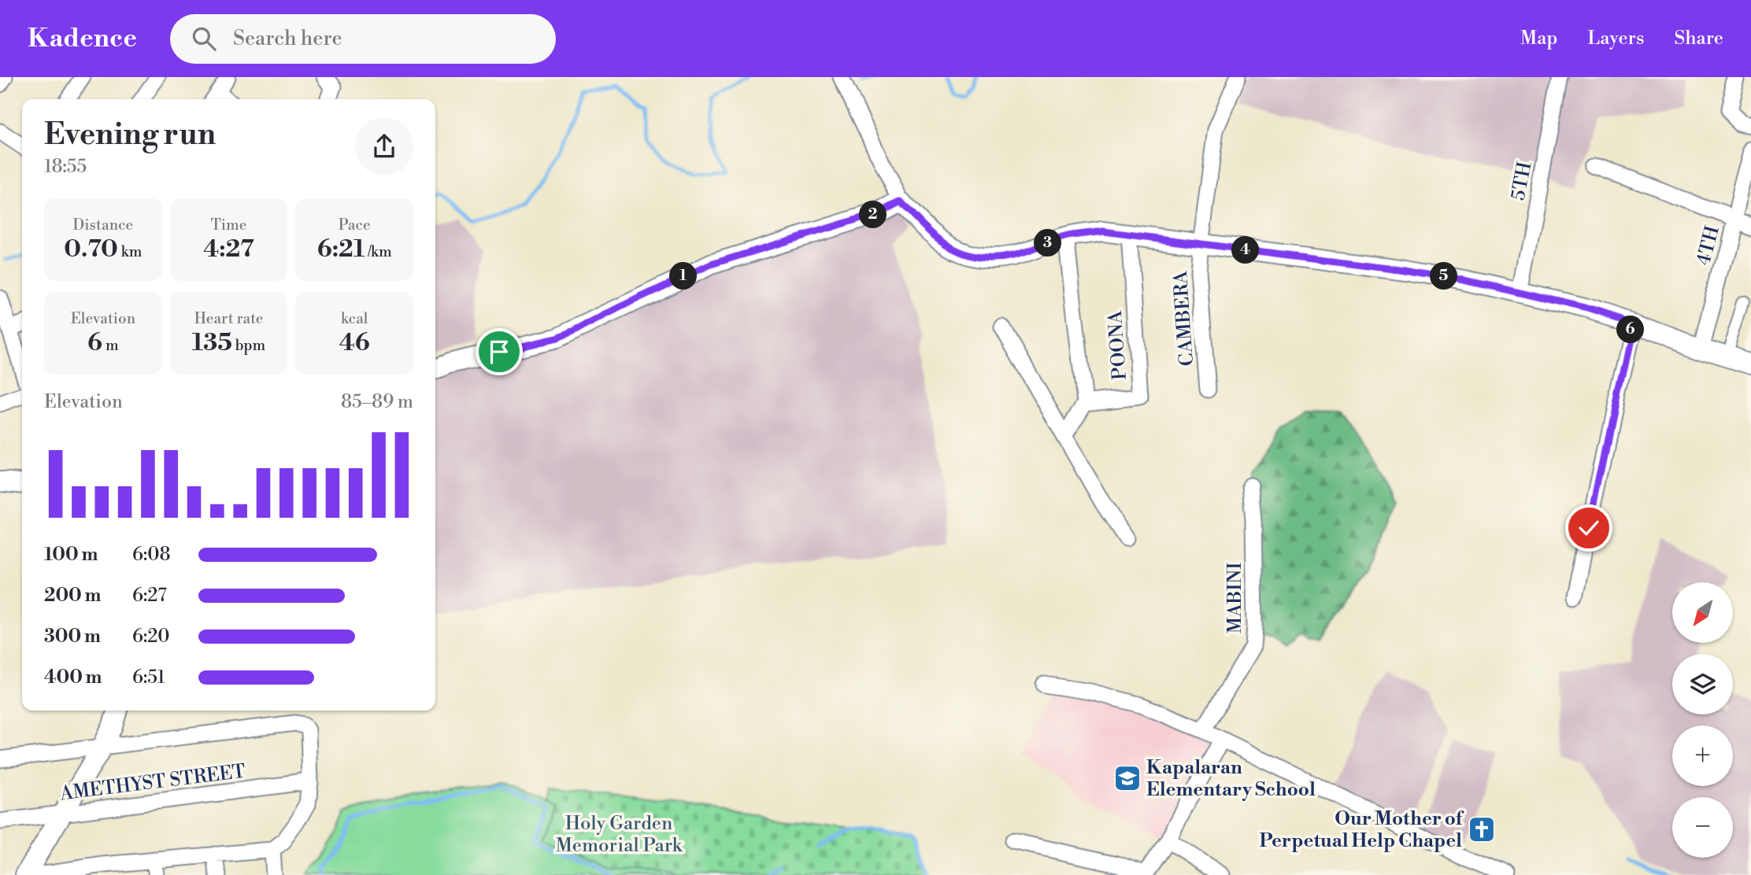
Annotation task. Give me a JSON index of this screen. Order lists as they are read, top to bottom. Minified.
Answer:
{"streets":{"street":["5TH","4TH","CAMBERA","POONA","MABINI","AMETHYST STREET"]},"parks":["Holy Garden Memorial Park"],"places":{"school or university":["Kapalaran Elementary School"],"church":["Our Mother of Perpetual Help Chapel"]},"north":"bottom left","page":{"header":"Kadence","search":"Search here","nav":["Map","Layers","Share"],"heading":["Evening run","18:55"],"stats":[["Distance","0.70 km"],["Time","4:27"],["Pace","6:21 /km"],["Elevation","6 m"],["Heart rate","135 bpm"],["kcal","46"]],"pins":["2","3","4","1","5","6"],"chart":["Elevation","85–89 m"],"list":[{"name":"100 m","note":"6:08"},{"name":"200 m","note":"6:27"},{"name":"300 m","note":"6:20"},{"name":"400 m","note":"6:51"}],"map_buttons":["+","−"]}}
